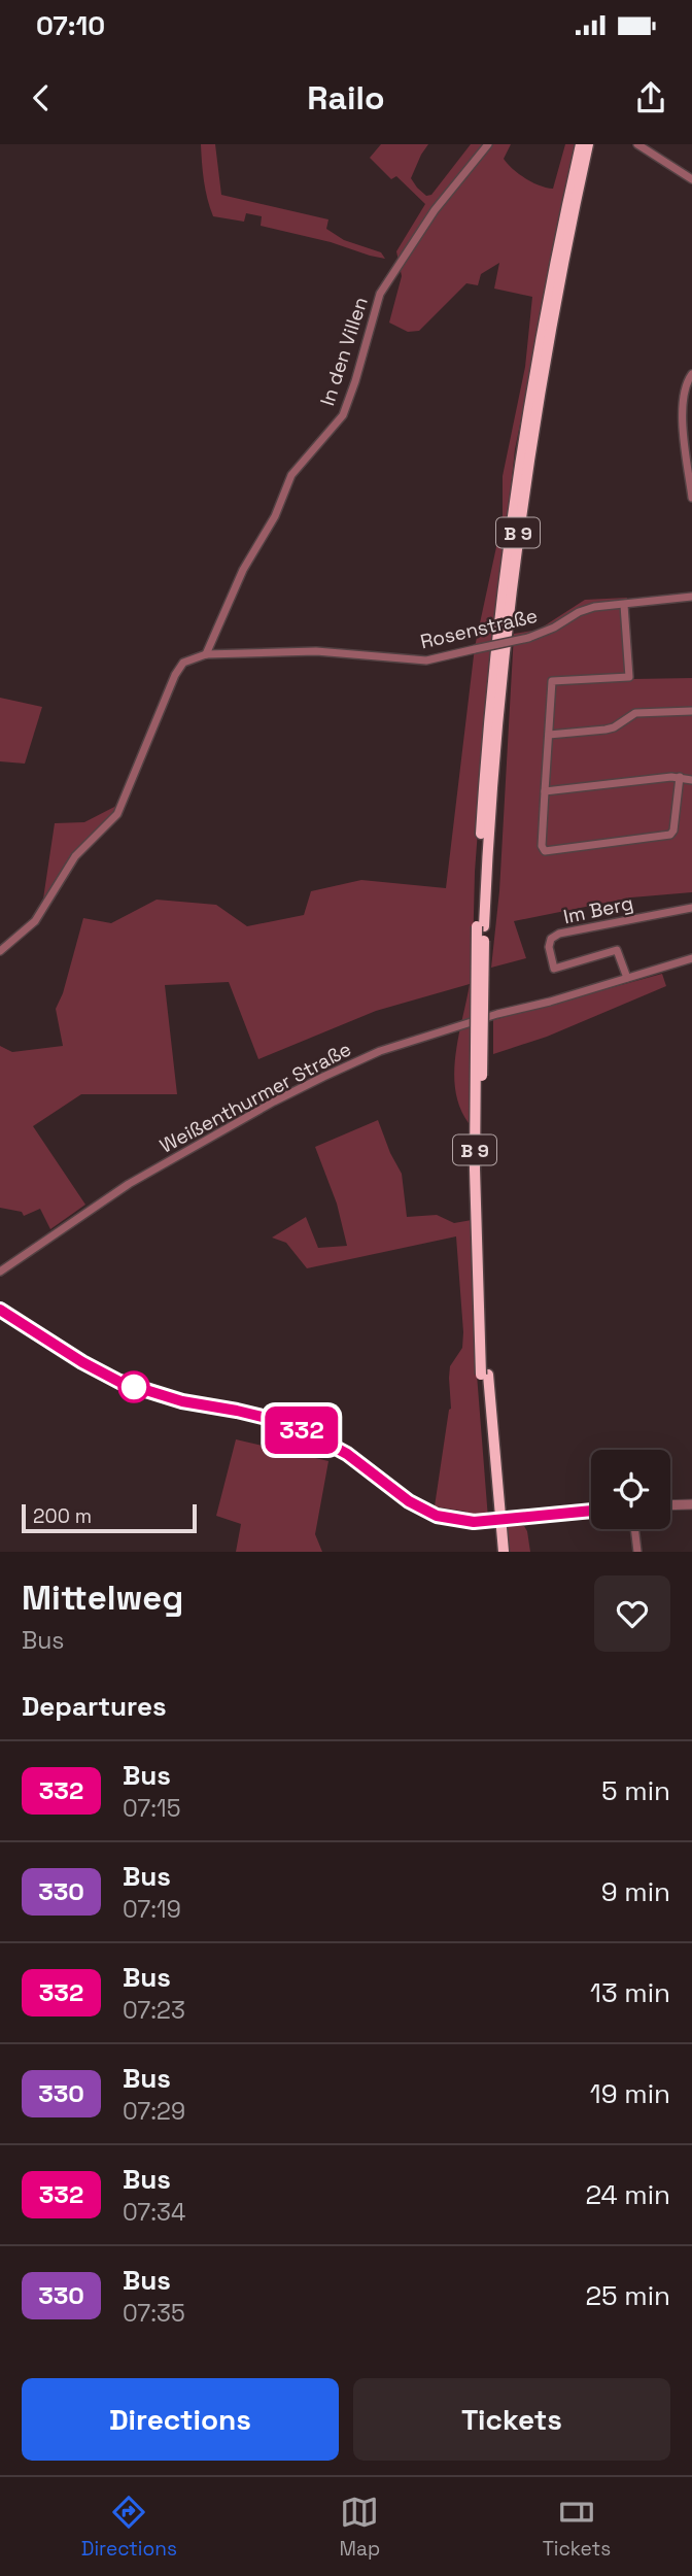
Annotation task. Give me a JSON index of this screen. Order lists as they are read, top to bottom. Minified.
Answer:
{"streets":{"highway":["B 9"],"street":["In den Villen","Rosenstraße","Im Berg","Weißenthurmer Straße"]},"crossings":[["In den Villen","Rosenstraße"],["Im Berg","Weißenthurmer Straße"]],"lines":["bus line 332"],"scale_bar":"200 m","page":{"status":"07:10","header":"Railo","on_map":"332","scale":"200 m","heading":[["Mittelweg","Bus"],"Departures"],"list":[{"mark":"332","name":"Bus","note":"07:15","value":"5 min"},{"mark":"330","name":"Bus","note":"07:19","value":"9 min"},{"mark":"332","name":"Bus","note":"07:23","value":"13 min"},{"mark":"330","name":"Bus","note":"07:29","value":"19 min"},{"mark":"332","name":"Bus","note":"07:34","value":"24 min"},{"mark":"330","name":"Bus","note":"07:35","value":"25 min"}],"buttons":["Directions","Tickets"],"tabs":["Directions","Map","Tickets"]}}
